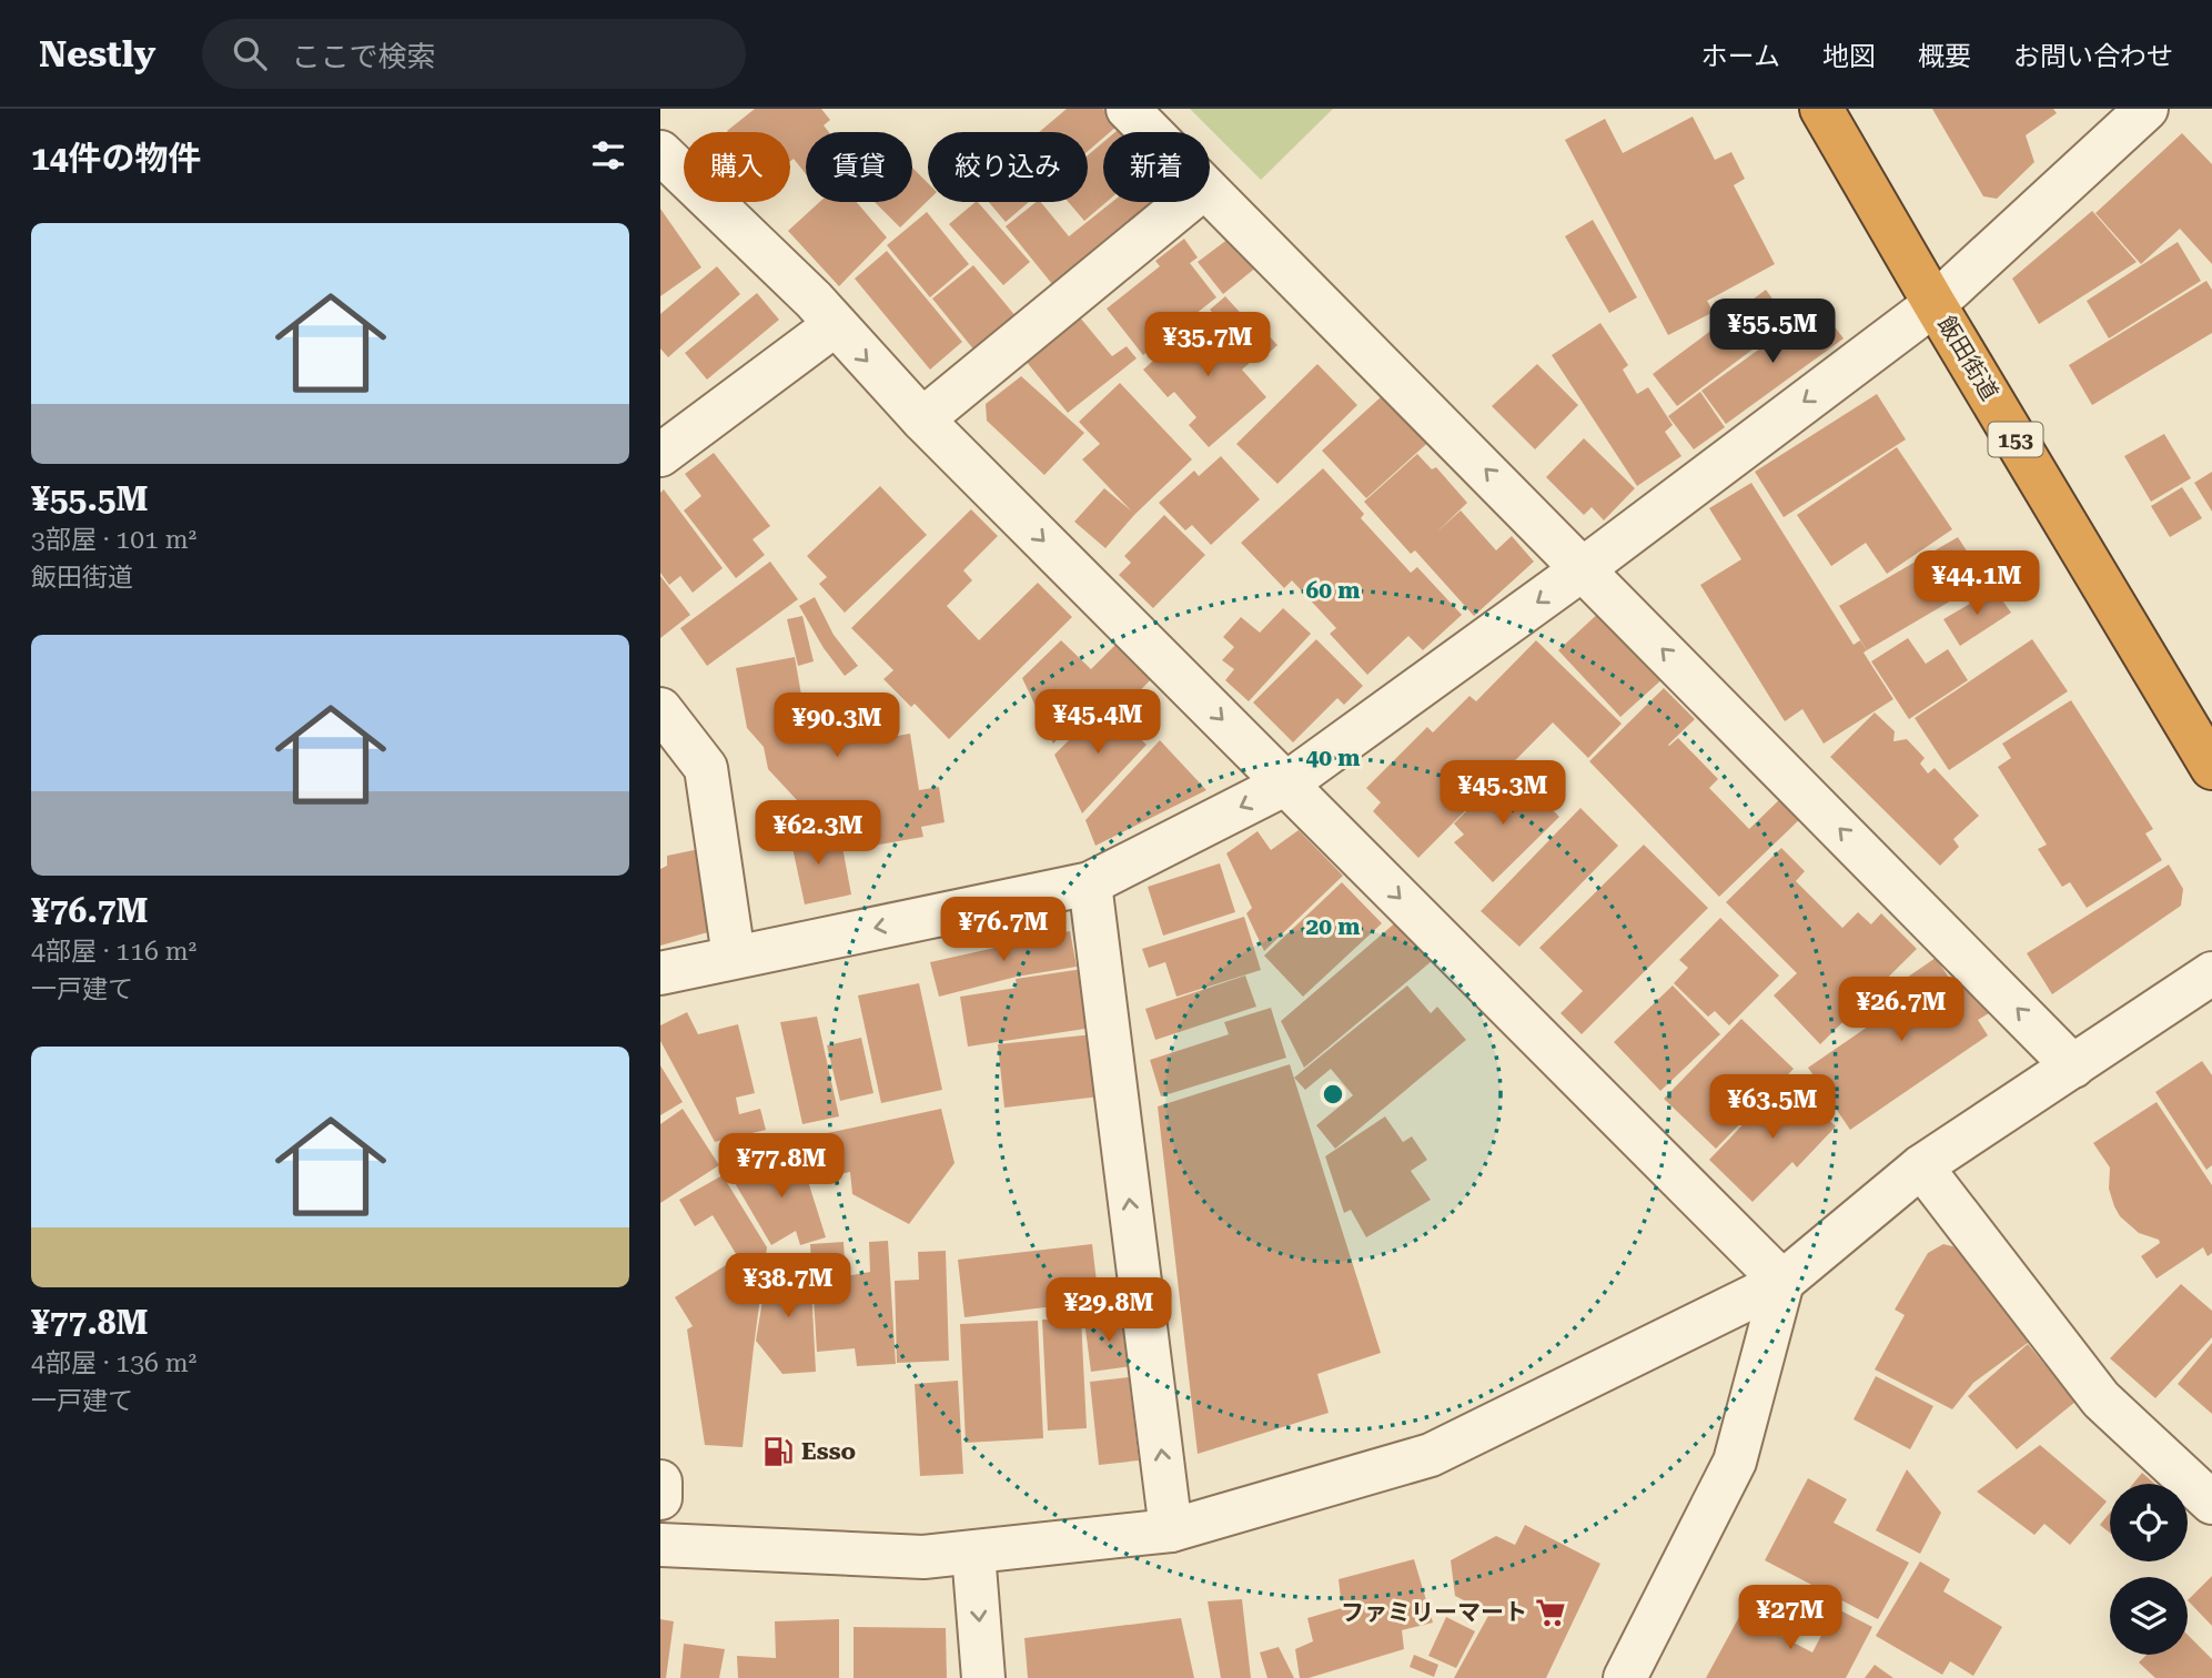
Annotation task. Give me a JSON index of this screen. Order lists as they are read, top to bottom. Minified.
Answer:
{"streets":{"highway":["飯田街道","153"]},"places":{"fuel station":["Esso"],"supermarket":["ファミリーマート"]},"page":{"header":"Nestly","search":"ここで検索","nav":["ホーム","地図","概要","お問い合わせ"],"heading":"14件の物件","chip":["購入","賃貸","絞り込み","新着"],"list":[{"name":"¥55.5M","note":"3部屋 · 101 m² · 飯田街道"},{"name":"¥76.7M","note":"4部屋 · 116 m² · 一戸建て"},{"name":"¥77.8M","note":"4部屋 · 136 m² · 一戸建て"}],"price":["¥55.5M","¥35.7M","¥44.1M","¥45.4M","¥90.3M","¥45.3M","¥62.3M","¥76.7M","¥26.7M","¥63.5M","¥77.8M","¥38.7M","¥29.8M","¥27M"]},"rings":["60 m","40 m","20 m"]}
